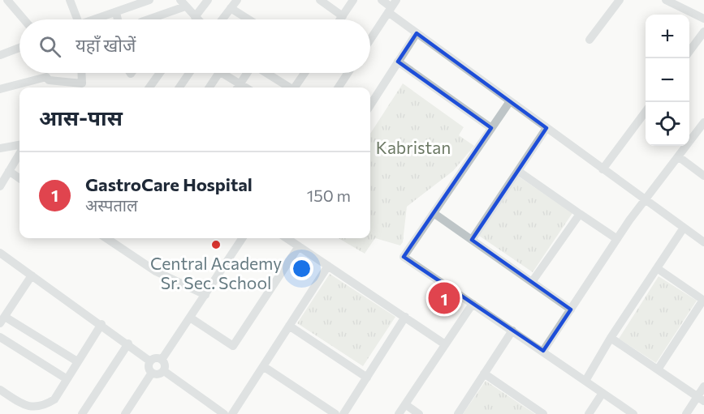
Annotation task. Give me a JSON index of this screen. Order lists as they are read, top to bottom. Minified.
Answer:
{"parks":["Kabristan"],"places":["Central Academy Sr. Sec. School"],"page":{"map_buttons":["+","−"],"search":"यहाँ खोजें","heading":"आस-पास","list":[{"mark":"1","name":"GastroCare Hospital","note":"अस्पताल","value":"150 m"}],"pins":"1"}}
